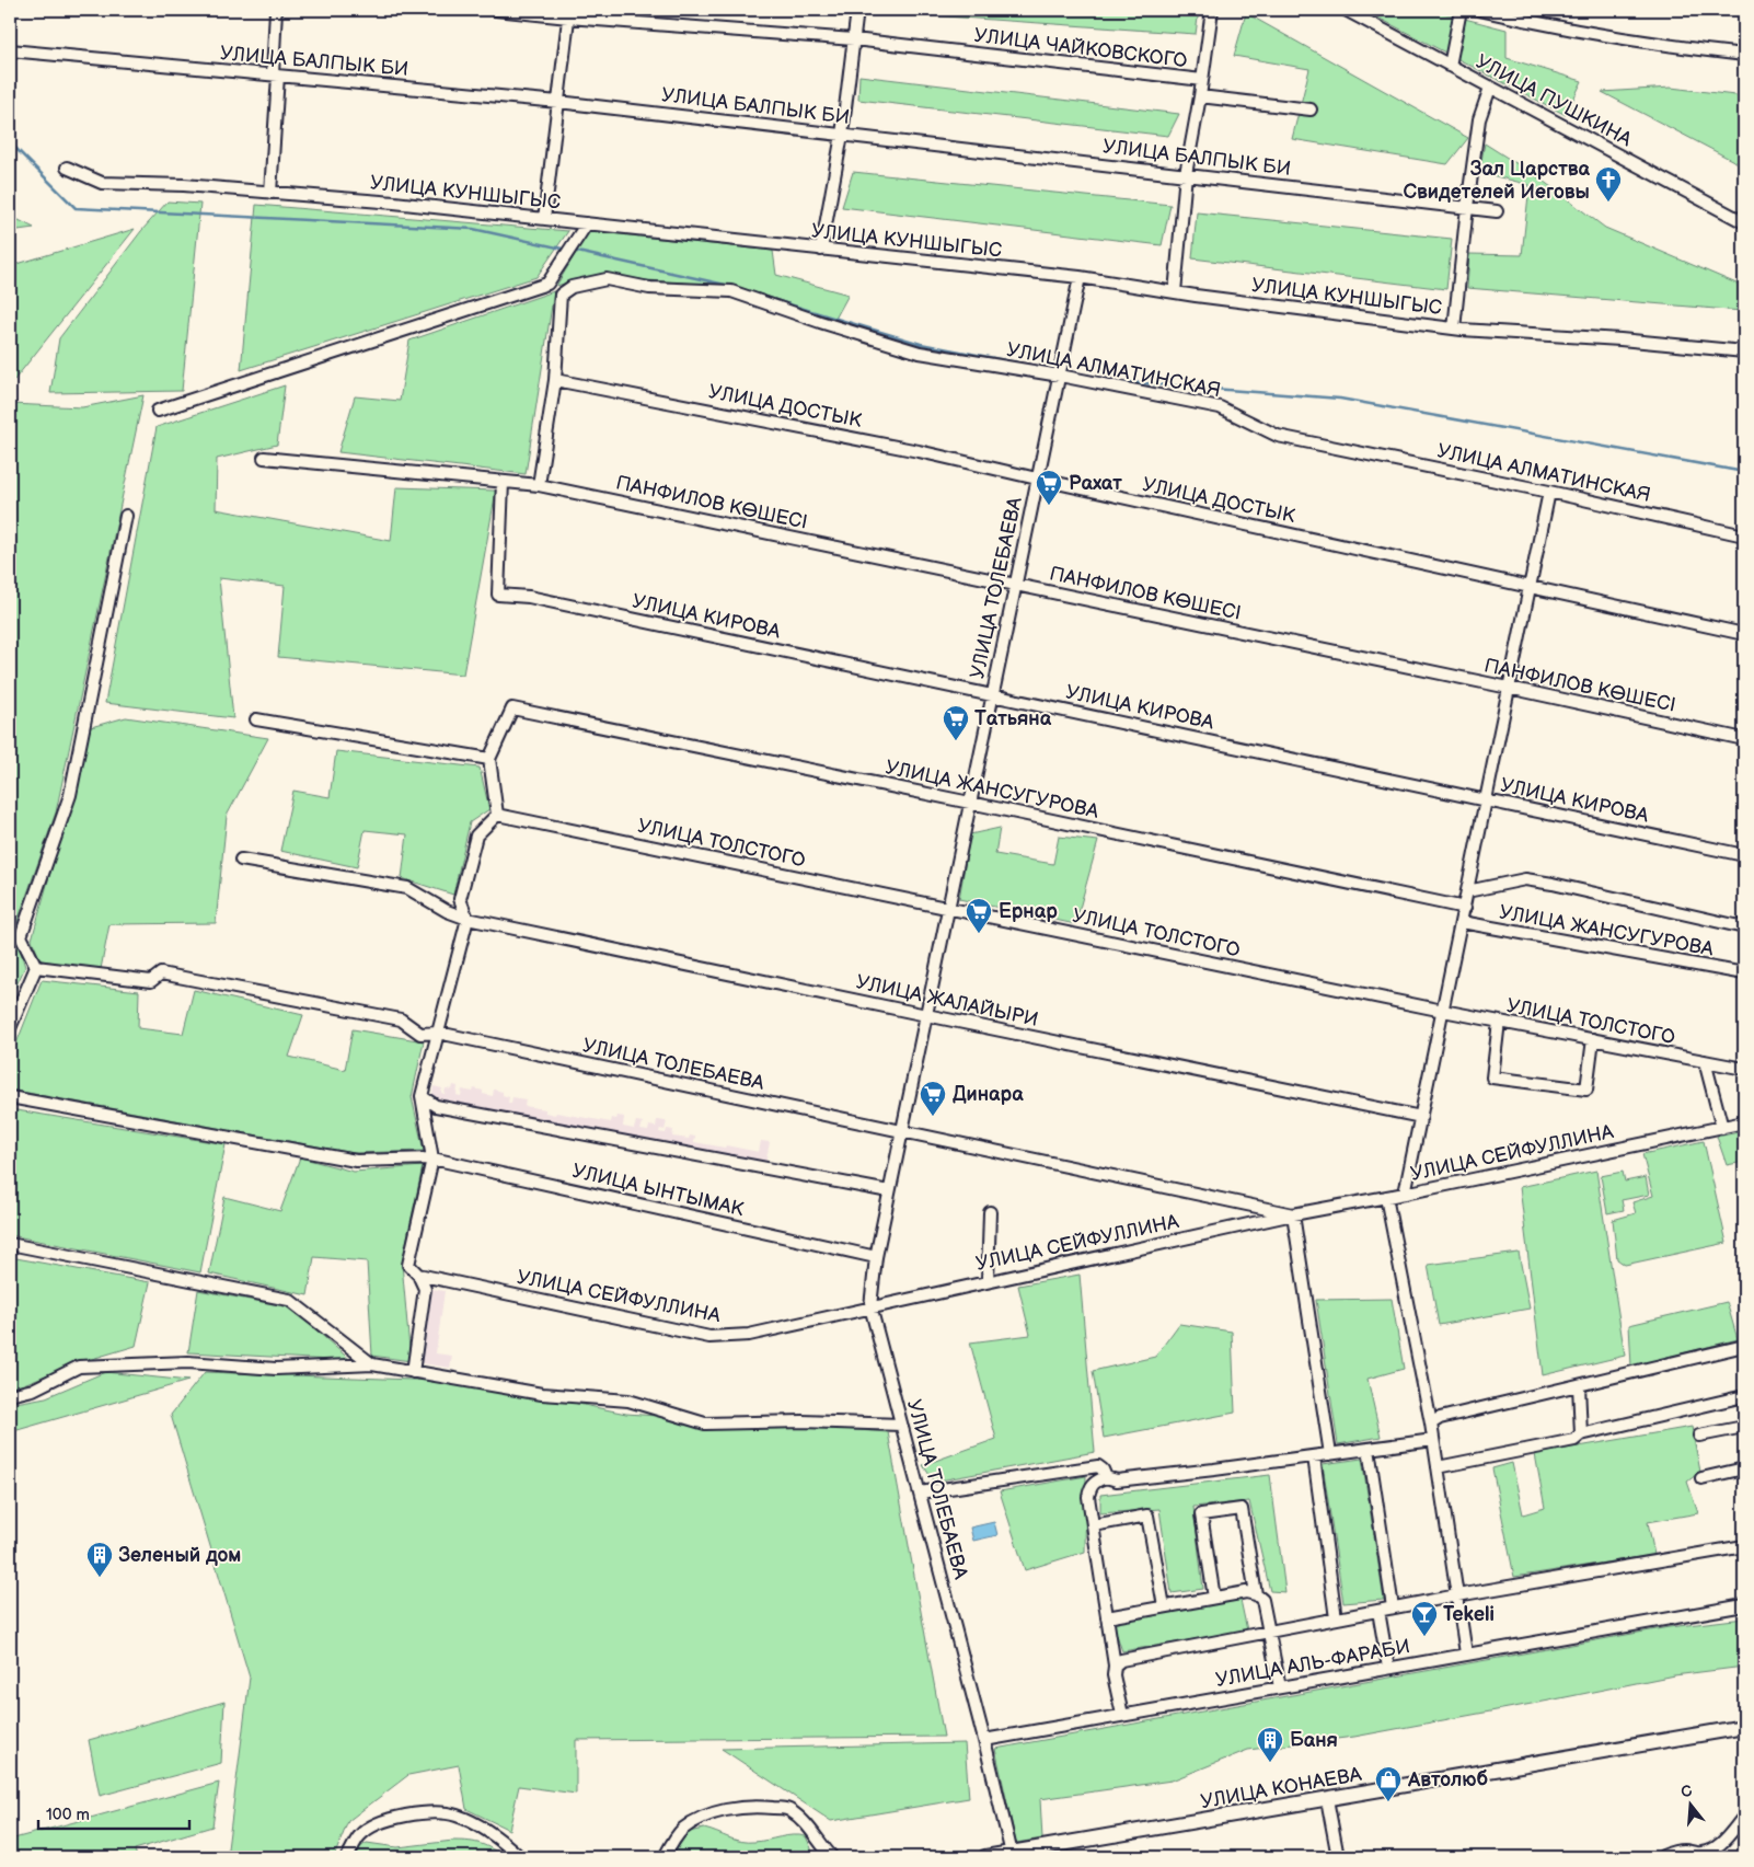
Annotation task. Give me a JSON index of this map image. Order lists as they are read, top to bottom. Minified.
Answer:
{"streets":{"main road":["УЛИЦА КОНАЕВА"],"street":["УЛИЦА ЧАЙКОВСКОГО","УЛИЦА БАЛПЫК БИ","УЛИЦА ПУШКИНА","УЛИЦА КУНШЫГЫС","УЛИЦА АЛМАТИНСКАЯ","УЛИЦА ДОСТЫК","ПАНФИЛОВ КӨШЕСІ","УЛИЦА ТОЛЕБАЕВА","УЛИЦА КИРОВА","УЛИЦА ЖАНСУГУРОВА","УЛИЦА ТОЛСТОГО","УЛИЦА ЖАЛАЙЫРИ","УЛИЦА СЕЙФУЛЛИНА","УЛИЦА ЫНТЫМАК","УЛИЦА АЛЬ-ФАРАБИ"]},"crossings":[["УЛИЦА КУНШЫГЫС","УЛИЦА ТОЛЕБАЕВА"],["УЛИЦА АЛМАТИНСКАЯ","УЛИЦА ДОСТЫК"],["УЛИЦА АЛМАТИНСКАЯ","УЛИЦА ТОЛЕБАЕВА"],["УЛИЦА ДОСТЫК","УЛИЦА ТОЛЕБАЕВА"],["ПАНФИЛОВ КӨШЕСІ","УЛИЦА ТОЛЕБАЕВА"],["ПАНФИЛОВ КӨШЕСІ","УЛИЦА КИРОВА"],["УЛИЦА ТОЛЕБАЕВА","УЛИЦА КИРОВА"],["УЛИЦА ТОЛЕБАЕВА","УЛИЦА ЖАНСУГУРОВА"],["УЛИЦА ТОЛЕБАЕВА","УЛИЦА ТОЛСТОГО"],["УЛИЦА ТОЛЕБАЕВА","УЛИЦА ЖАЛАЙЫРИ"],["УЛИЦА ТОЛЕБАЕВА","УЛИЦА СЕЙФУЛЛИНА"],["УЛИЦА ТОЛЕБАЕВА","УЛИЦА ЫНТЫМАК"],["УЛИЦА ТОЛЕБАЕВА","УЛИЦА АЛЬ-ФАРАБИ"],["УЛИЦА ТОЛЕБАЕВА","УЛИЦА КОНАЕВА"]],"places":{"church":["Зал Царства Свидетелей Иеговы"],"supermarket":["Рахат","Татьяна","Ернар","Динара"],"building":["Зеленый дом","Баня"],"bar":["Tekeli"],"shop":["Автолюб"]},"scale_bar":"100 m","north":"top"}
